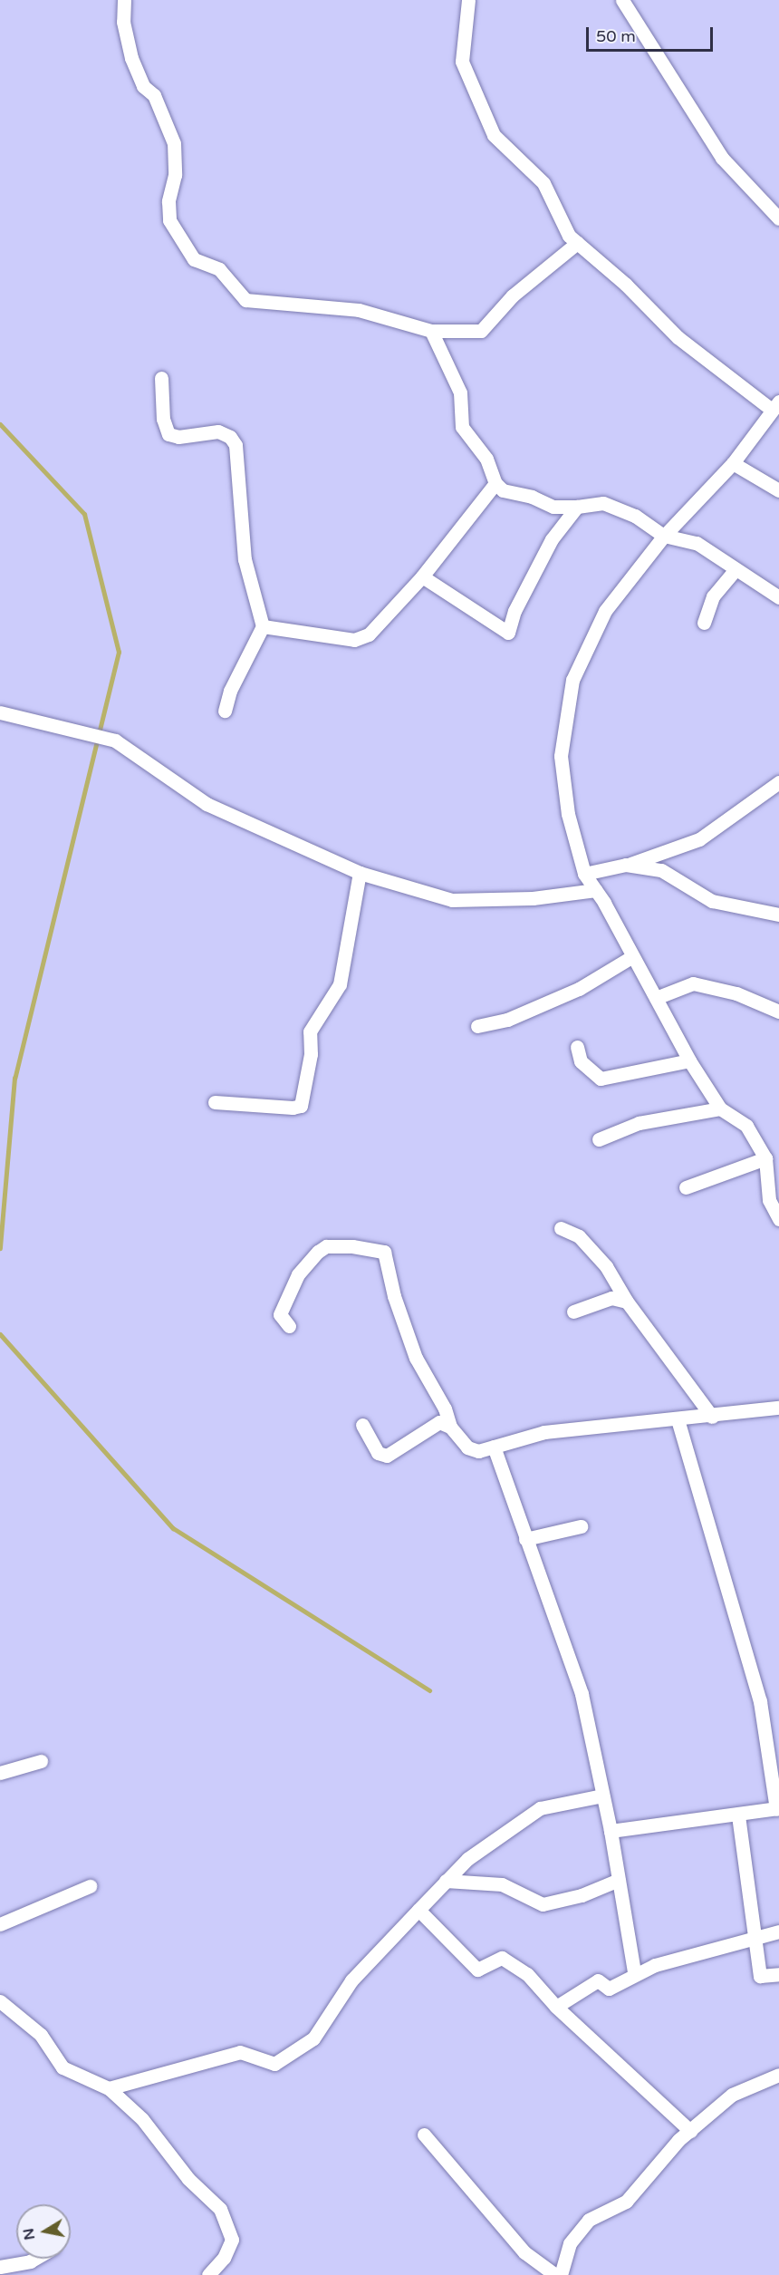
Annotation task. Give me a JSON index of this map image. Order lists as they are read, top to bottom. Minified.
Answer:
{"scale_bar":"50 m","north":"left"}
